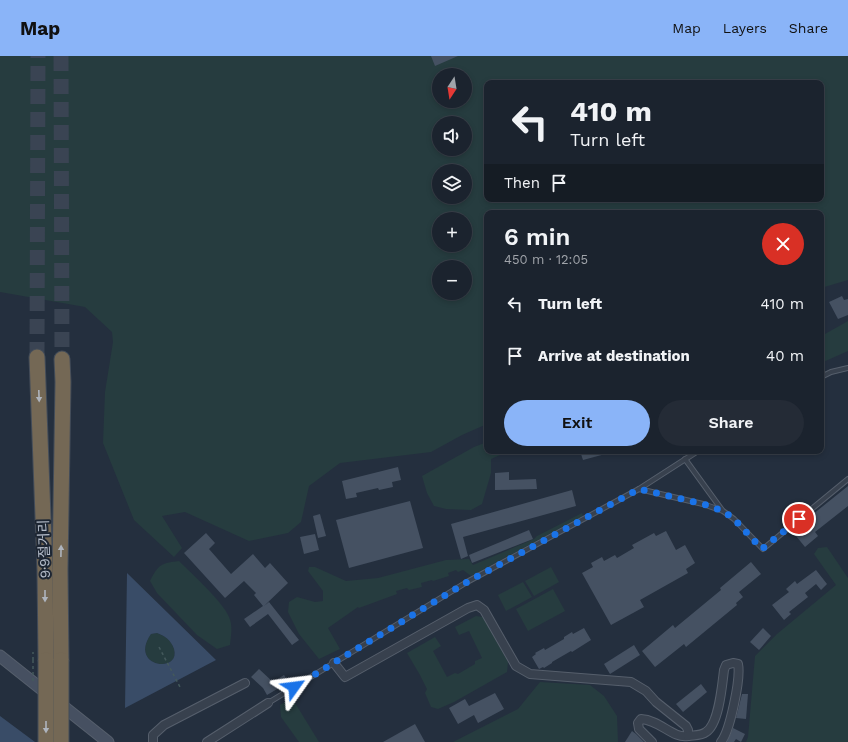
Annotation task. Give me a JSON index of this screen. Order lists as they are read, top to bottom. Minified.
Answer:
{"streets":{"highway":["9·9절거리"]},"north":"bottom","page":{"header":"Map","nav":["Map","Layers","Share"],"map_buttons":["+","−"],"turn":["410 m","Turn left"],"then":"Then","heading":["6 min","450 m · 12:05"],"list":[{"name":"Turn left","value":"410 m"},{"name":"Arrive at destination","value":"40 m"}],"buttons":["Exit","Share"]}}
